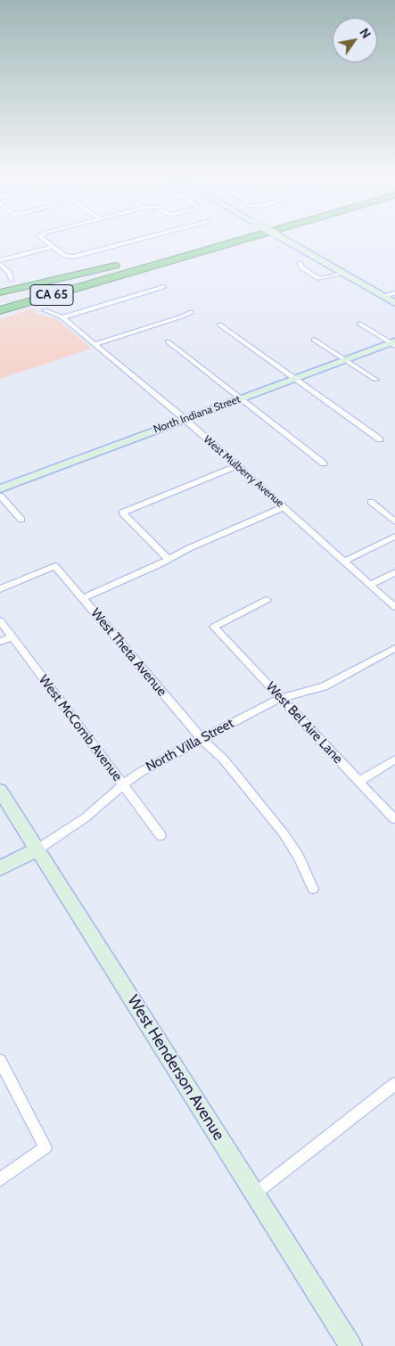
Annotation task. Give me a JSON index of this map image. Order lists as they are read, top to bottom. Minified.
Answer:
{"streets":{"highway":["CA 65"],"street":["North Indiana Street","West Mulberry Avenue","West Theta Avenue","West Bel Aire Lane","West McComb Avenue","North Villa Street","West Henderson Avenue"]},"crossings":[["North Indiana Street","West Mulberry Avenue"],["West Theta Avenue","North Villa Street"],["West Bel Aire Lane","North Villa Street"],["West McComb Avenue","North Villa Street"],["North Villa Street","West Henderson Avenue"]],"north":"top right"}
